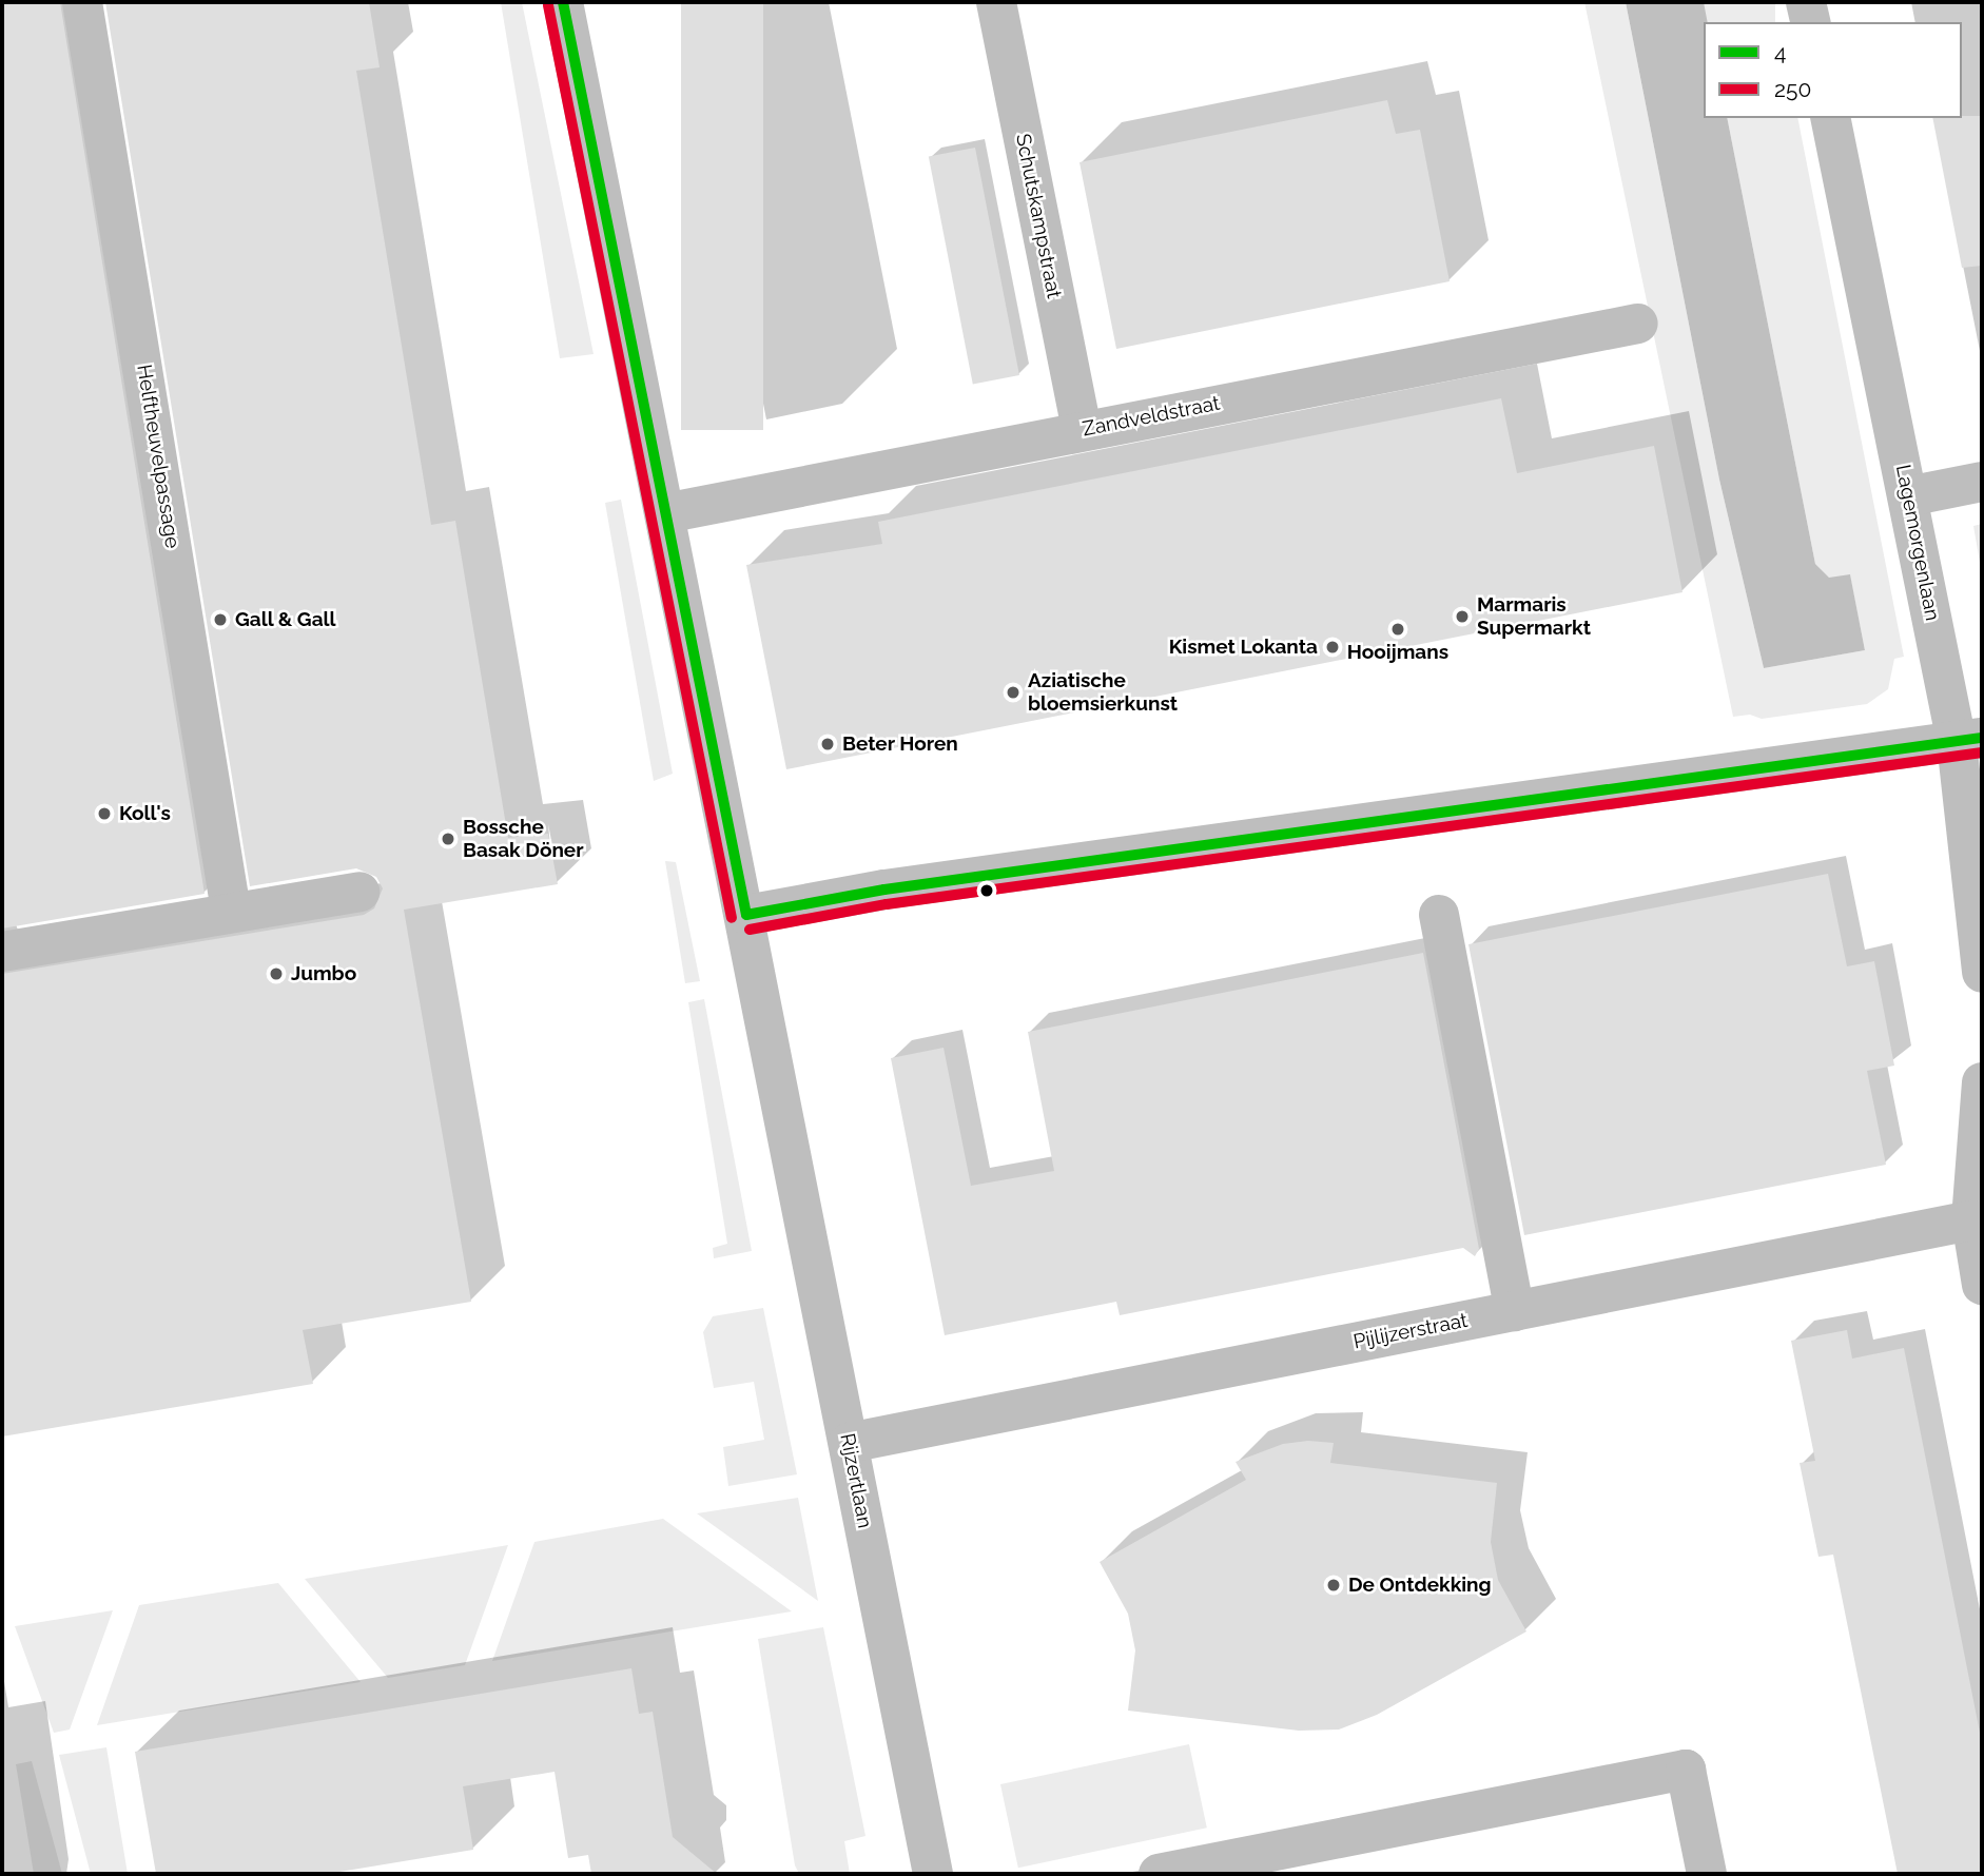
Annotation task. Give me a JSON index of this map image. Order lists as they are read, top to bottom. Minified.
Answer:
{"streets":{"street":["Schutskampstraat","Zandveldstraat","Helftheuvelpassage","Lagemorgenlaan","Pijlijzerstraat","Rijzertlaan"]},"crossings":[["Schutskampstraat","Zandveldstraat"],["Zandveldstraat","Rijzertlaan"],["Pijlijzerstraat","Rijzertlaan"]],"places":["Marmaris Supermarkt","Gall & Gall","Hooijmans","Kismet Lokanta","Aziatische bloemsierkunst","Beter Horen","Koll's","Bossche Basak Döner","Jumbo","De Ontdekking"],"lines":["transit line 4","transit line 250"],"legend":["4","250"]}
